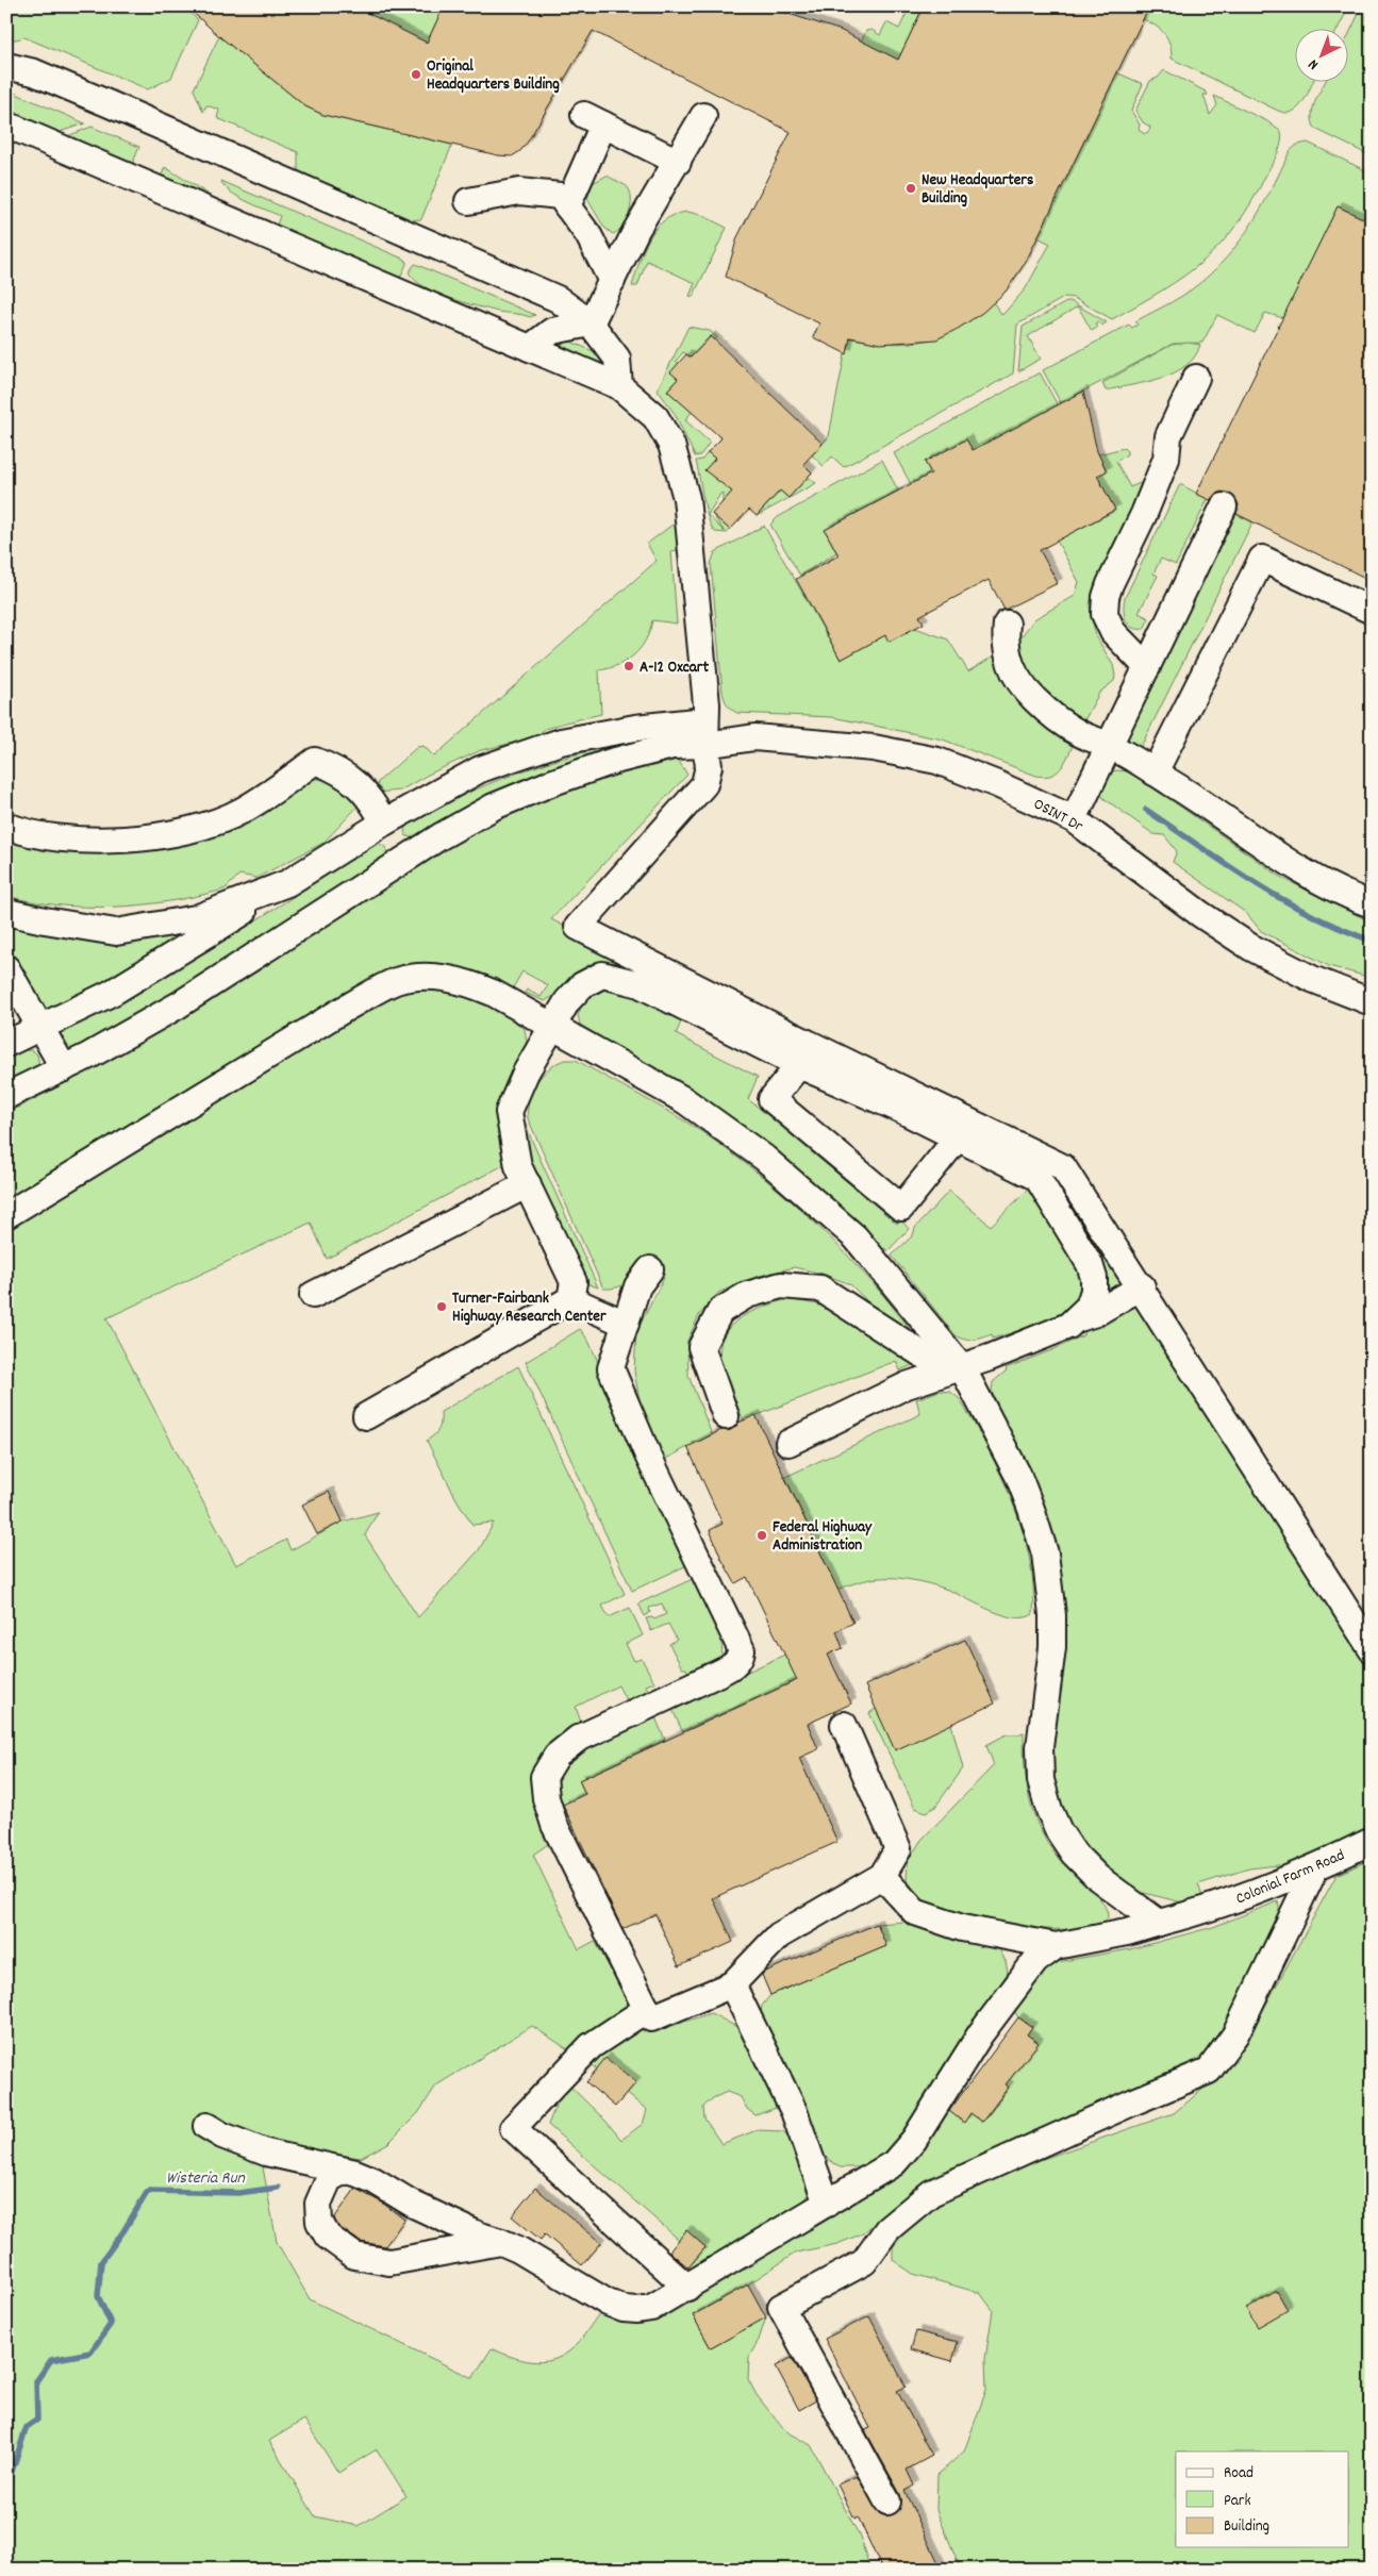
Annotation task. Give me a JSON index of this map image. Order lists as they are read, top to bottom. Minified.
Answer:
{"streets":{"street":["OSINT Dr","Colonial Farm Road"]},"water":["Wisteria Run"],"places":["Original Headquarters Building","New Headquarters Building","A-12 Oxcart","Turner-Fairbank Highway Research Center","Federal Highway Administration"],"legend":["Road","Park","Building"],"north":"bottom left"}
